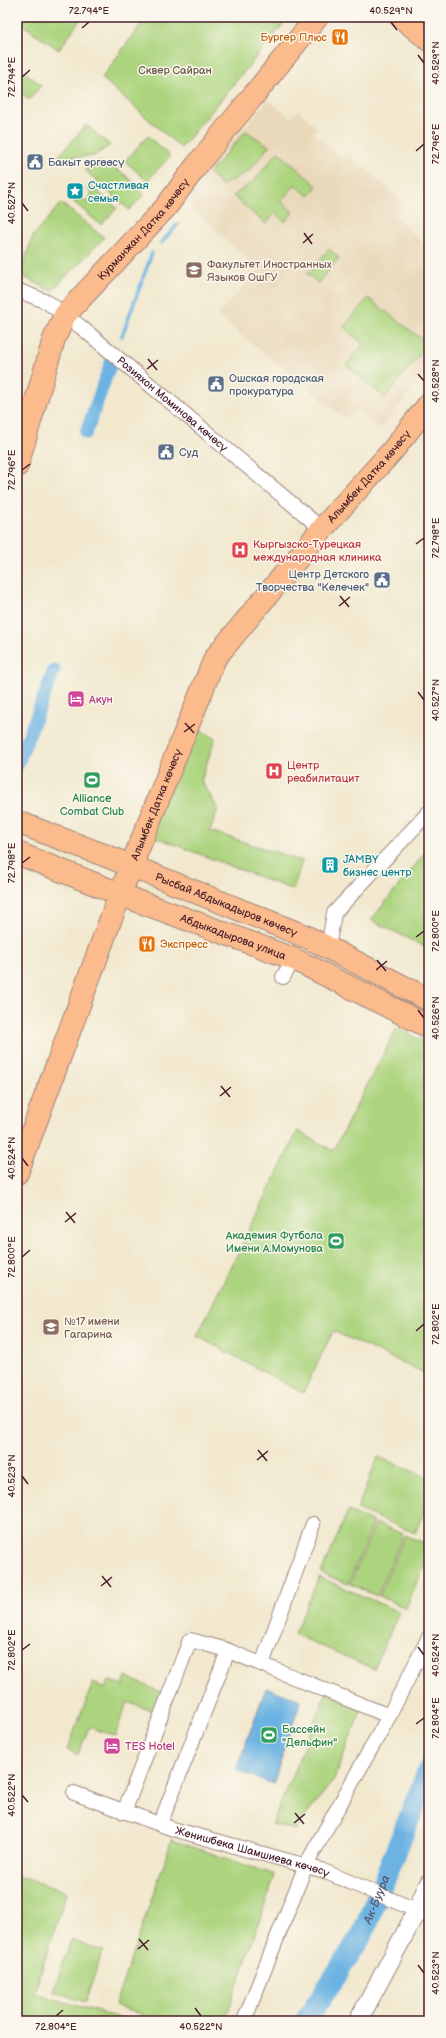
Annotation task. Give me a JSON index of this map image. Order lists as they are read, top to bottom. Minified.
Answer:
{"streets":{"main road":["Курманжан Датка көчөсү","Алымбек Датка көчөсү","Рысбай Абдыкадыров көчөсү","Абдыкадырова улица"],"street":["Розияхон Моминова көчөсү","Женишбека Шамшиева көчөсү"]},"crossings":[["Курманжан Датка көчөсү","Розияхон Моминова көчөсү"],["Розияхон Моминова көчөсү","Алымбек Датка көчөсү"],["Алымбек Датка көчөсү","Рысбай Абдыкадыров көчөсү"],["Алымбек Датка көчөсү","Абдыкадырова улица"]],"water":["Ак-Буура"],"parks":["Сквер Сайран"],"places":{"restaurant":["Бургер Плюс","Экспресс"],"public building":["Бакыт өргөөсү","Ошская городская прокуратура","Суд","Центр Детского Творчества \"Келечек\""],"place":["Счастливая семья"],"school or university":["Факультет Иностранных Языков ОшГУ","№17 имени Гагарина"],"hospital":["Кыргызско-Турецкая международная клиника","Центр реабилитацит"],"hotel":["Акун","TES Hotel"],"sports":["Alliance Combat Club","Академия Футбола Имени А.Момунова","Бассейн \"Дельфин\""],"building":["JAMBY бизнес центр"]},"coordinates":["72.794°E","40.529°N","72.796°E","40.527°N","40.528°N","72.798°E","72.800°E","40.526°N","40.524°N","72.802°E","40.523°N","72.804°E","40.522°N"]}
